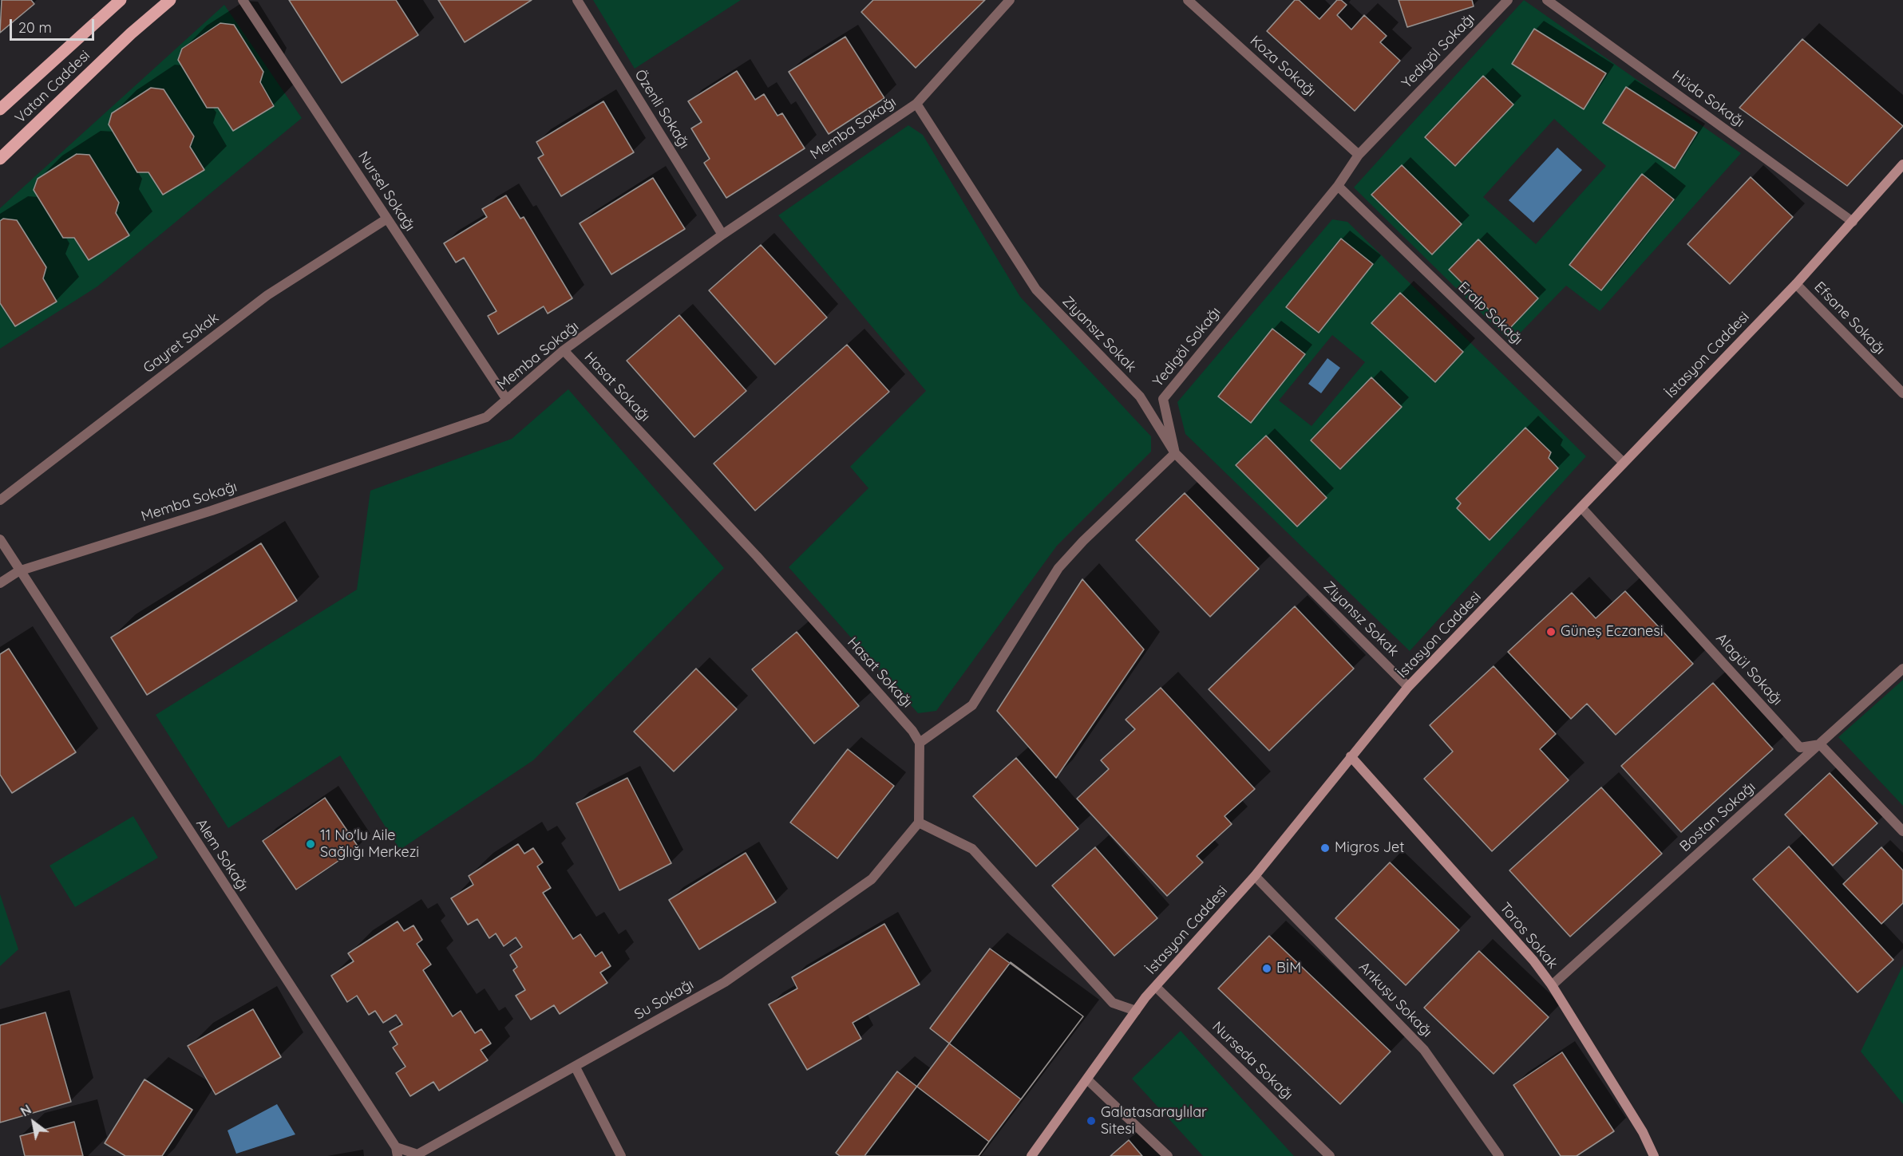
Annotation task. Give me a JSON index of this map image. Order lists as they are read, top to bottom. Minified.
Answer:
{"streets":{"main road":["Vatan Caddesi"],"street":["Yedigöl Sokağı","Koza Sokağı","Hüda Sokağı","Özenli Sokağı","Memba Sokağı","Nursel Sokağı","Eralp Sokağı","Efsane Sokağı","Ziyansız Sokak","Gayret Sokak","İstasyon Caddesi","Hasat Sokağı","Alagül Sokağı","Bostan Sokağı","Alem Sokağı","Toros Sokak","Su Sokağı","Arıkuşu Sokağı","Nurseda Sokağı"]},"crossings":[["Yedigöl Sokağı","Koza Sokağı"],["Yedigöl Sokağı","Eralp Sokağı"],["Yedigöl Sokağı","Ziyansız Sokak"],["Hüda Sokağı","İstasyon Caddesi"],["Özenli Sokağı","Memba Sokağı"],["Memba Sokağı","Nursel Sokağı"],["Memba Sokağı","Ziyansız Sokak"],["Memba Sokağı","Hasat Sokağı"],["Memba Sokağı","Alem Sokağı"],["Nursel Sokağı","Gayret Sokak"],["Eralp Sokağı","İstasyon Caddesi"],["Efsane Sokağı","İstasyon Caddesi"],["Ziyansız Sokak","İstasyon Caddesi"],["İstasyon Caddesi","Alagül Sokağı"],["İstasyon Caddesi","Toros Sokak"],["İstasyon Caddesi","Arıkuşu Sokağı"],["İstasyon Caddesi","Nurseda Sokağı"],["Alagül Sokağı","Bostan Sokağı"],["Bostan Sokağı","Toros Sokak"],["Alem Sokağı","Su Sokağı"]],"places":["Güneş Eczanesi","11 No'lu Aile Sağlığı Merkezi","Migros Jet","BİM","Galatasaraylılar Sitesi"],"scale_bar":"20 m","north":"top left"}
